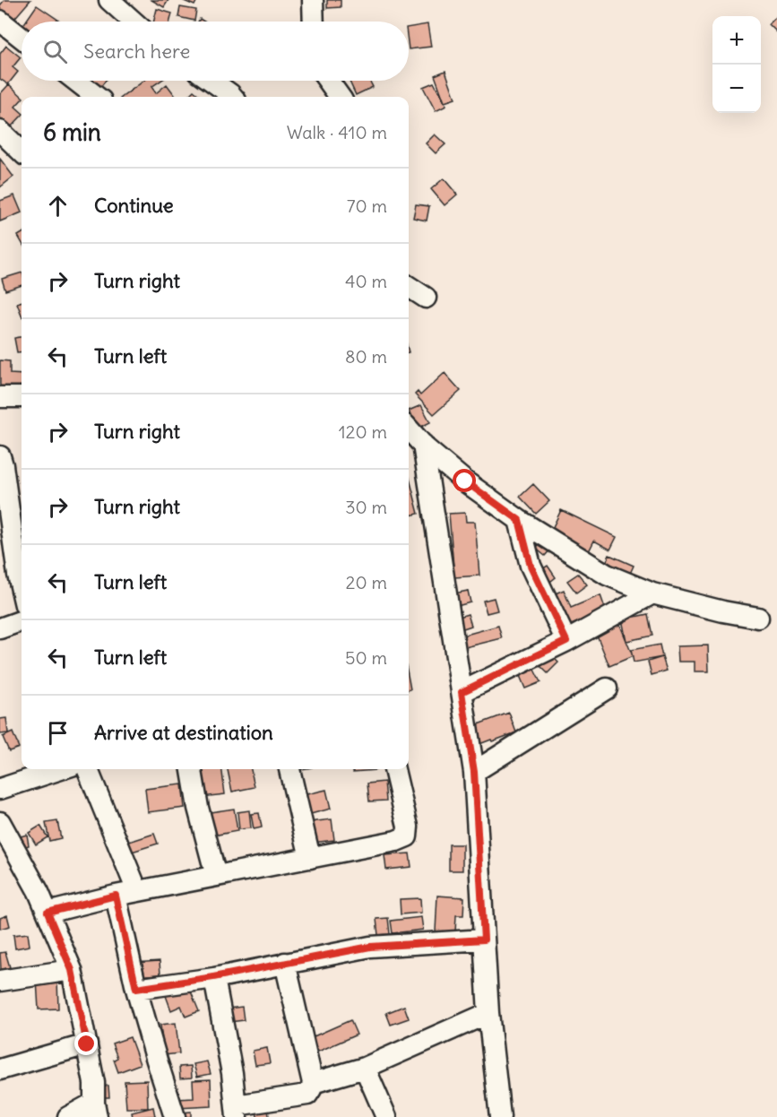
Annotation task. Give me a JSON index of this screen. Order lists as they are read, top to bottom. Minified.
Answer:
{"page":{"map_buttons":["+","−"],"search":"Search here","heading":["6 min","Walk · 410 m"],"list":[["Continue","70 m"],["Turn right","40 m"],["Turn left","80 m"],["Turn right","120 m"],["Turn right","30 m"],["Turn left","20 m"],["Turn left","50 m"],"Arrive at destination"]}}
